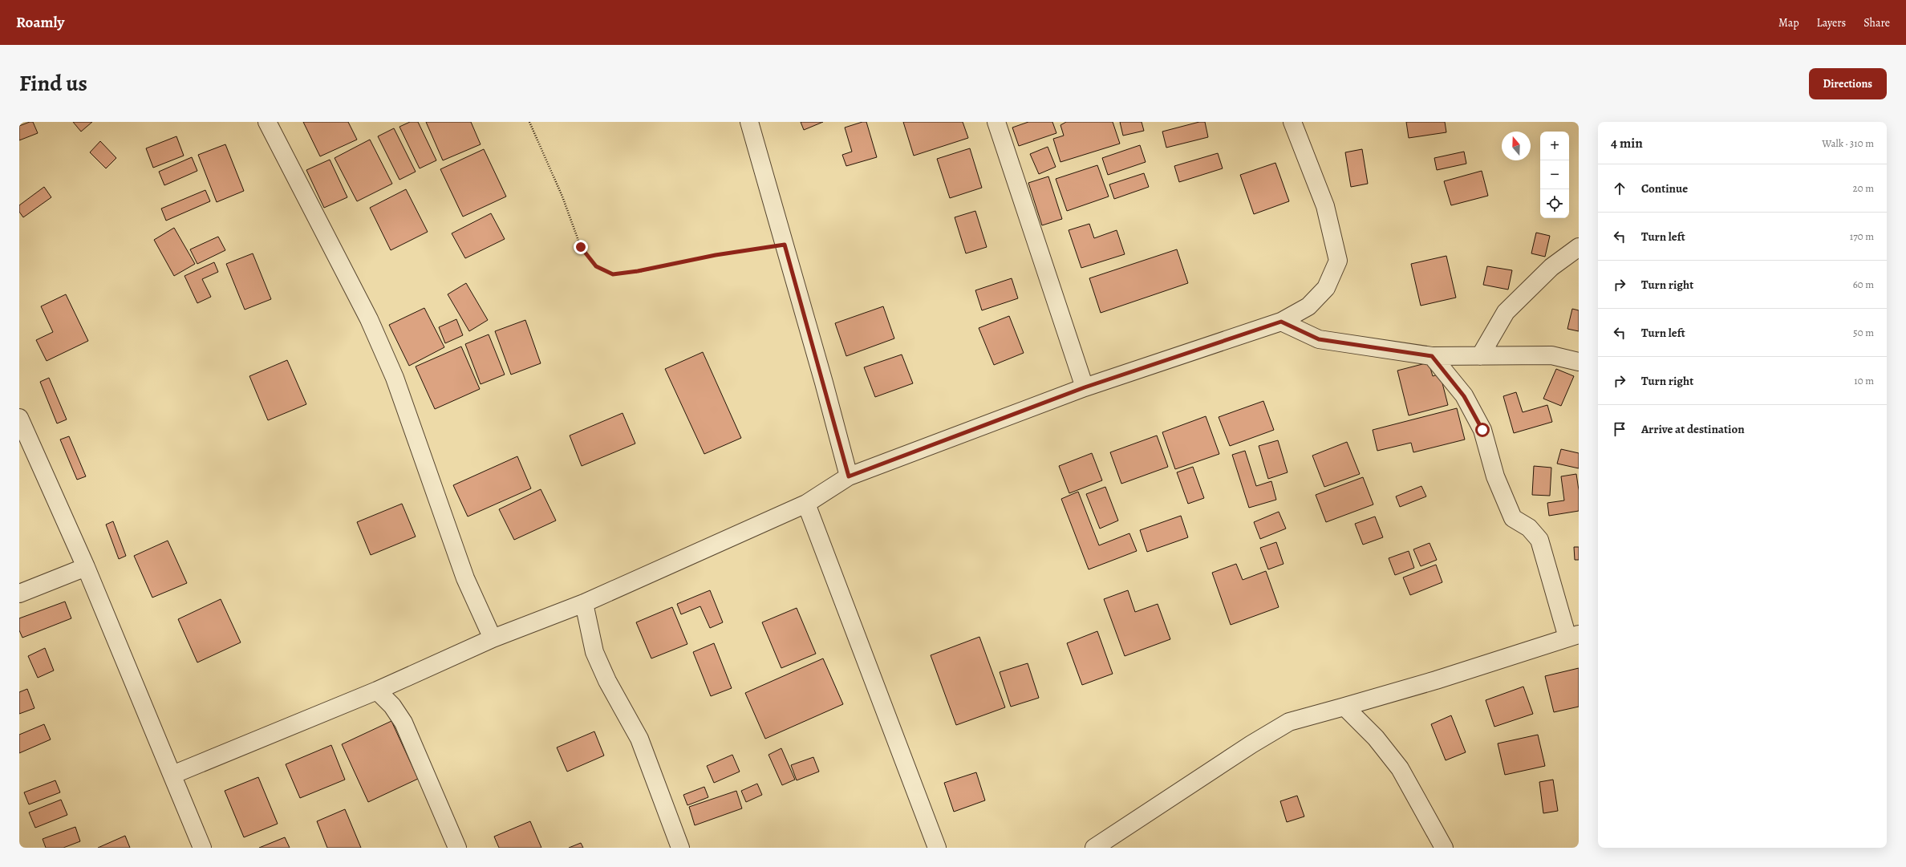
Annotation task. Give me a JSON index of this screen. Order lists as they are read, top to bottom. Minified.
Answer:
{"north":"top","page":{"header":"Roamly","nav":["Map","Layers","Share"],"title":"Find us","buttons":"Directions","heading":["4 min","Walk · 310 m"],"map_buttons":["+","−"],"list":[["Continue","20 m"],["Turn left","170 m"],["Turn right","60 m"],["Turn left","50 m"],["Turn right","10 m"],"Arrive at destination"]}}
